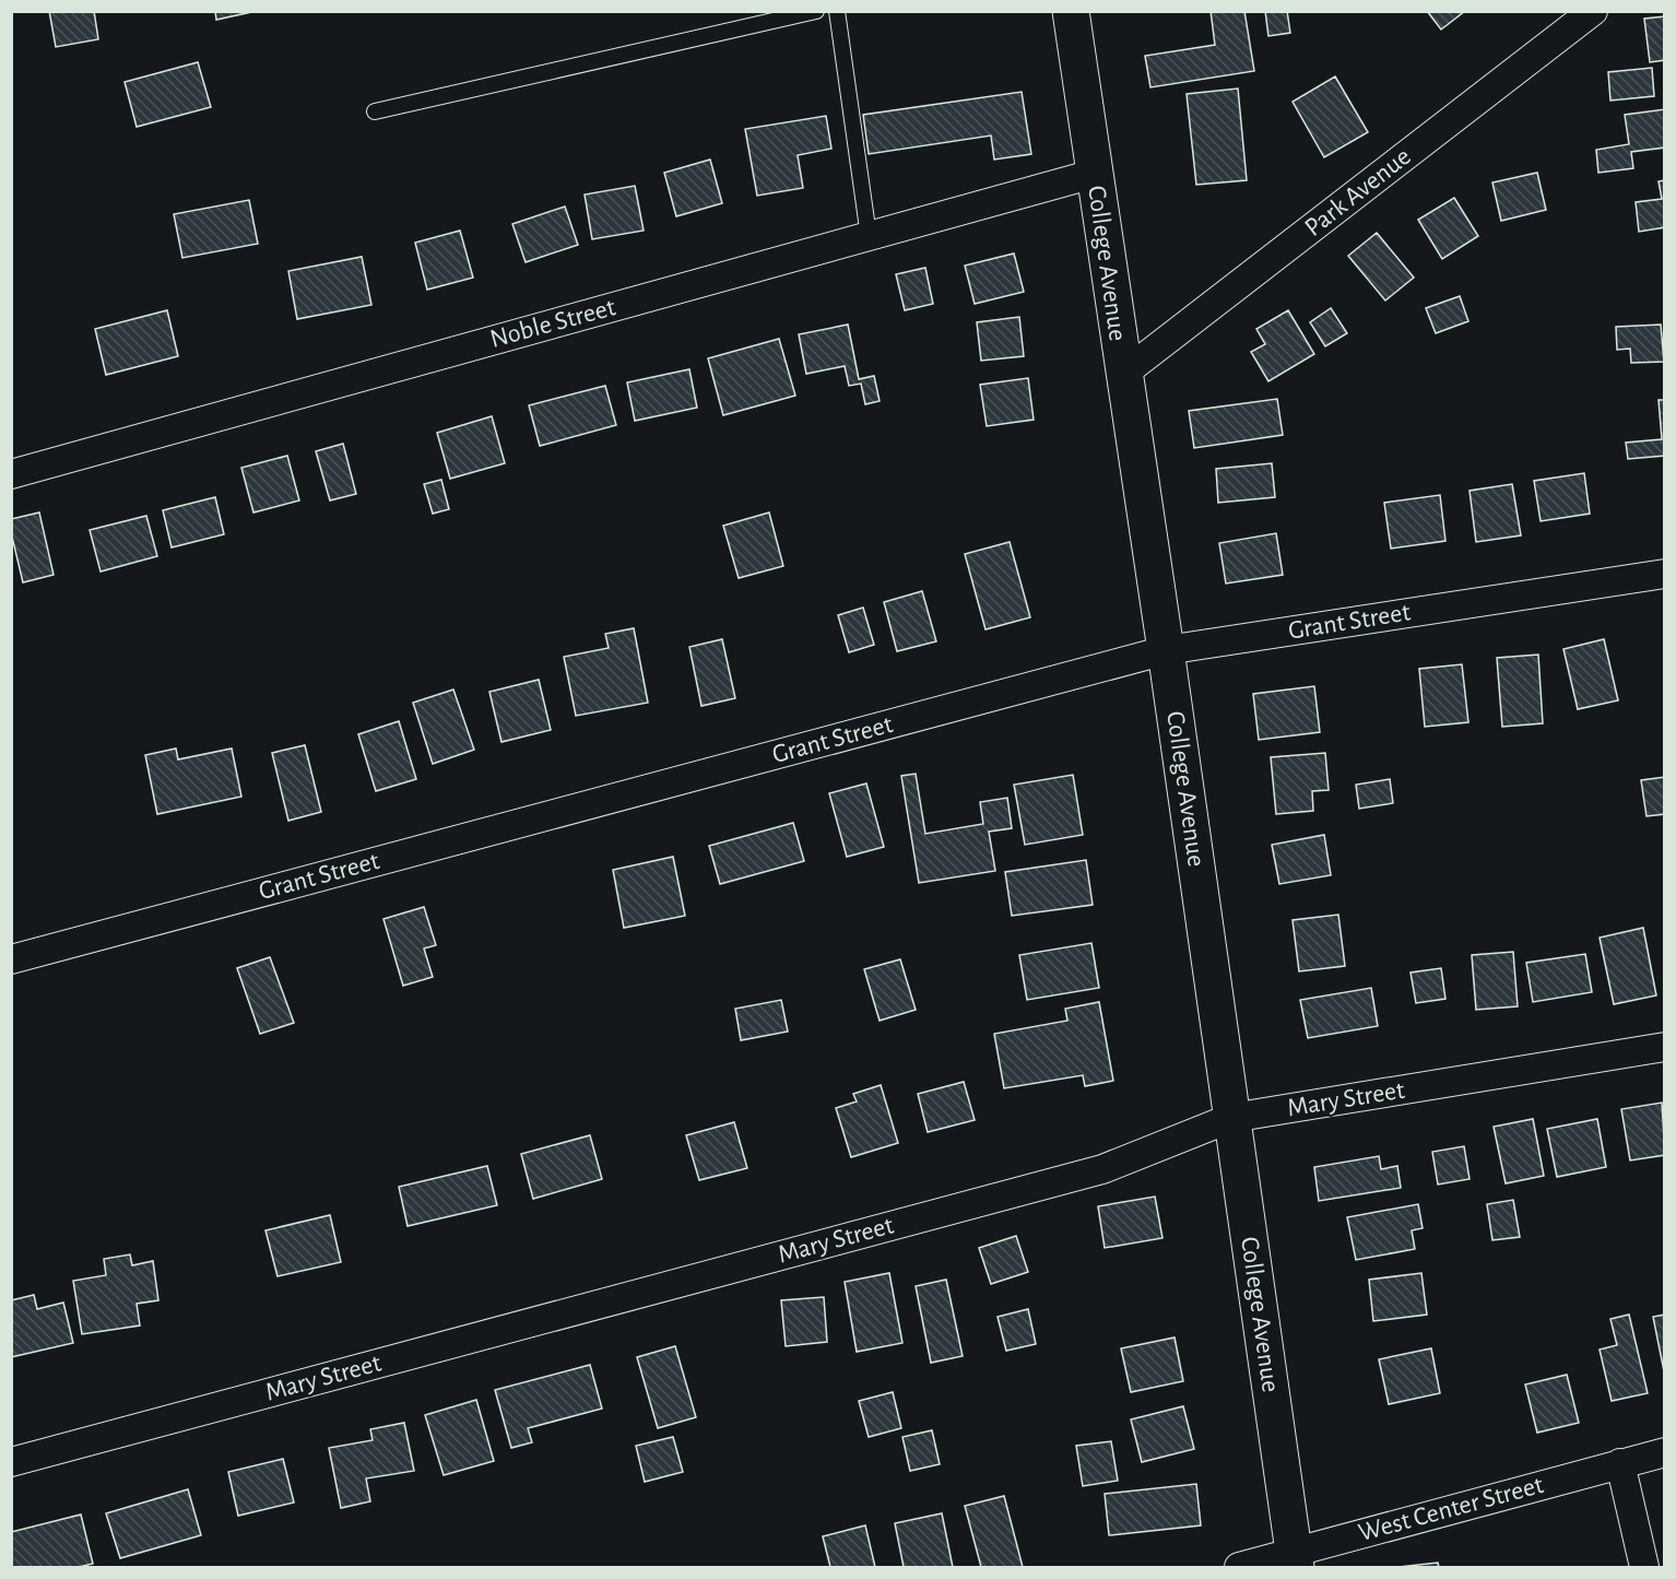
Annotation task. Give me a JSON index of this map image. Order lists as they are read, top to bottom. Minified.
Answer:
{"streets":{"main road":["College Avenue"],"street":["Park Avenue","Noble Street","Grant Street","Mary Street","West Center Street"]},"crossings":[["Park Avenue","College Avenue"],["College Avenue","Noble Street"],["College Avenue","Grant Street"],["College Avenue","Mary Street"],["College Avenue","West Center Street"]]}
